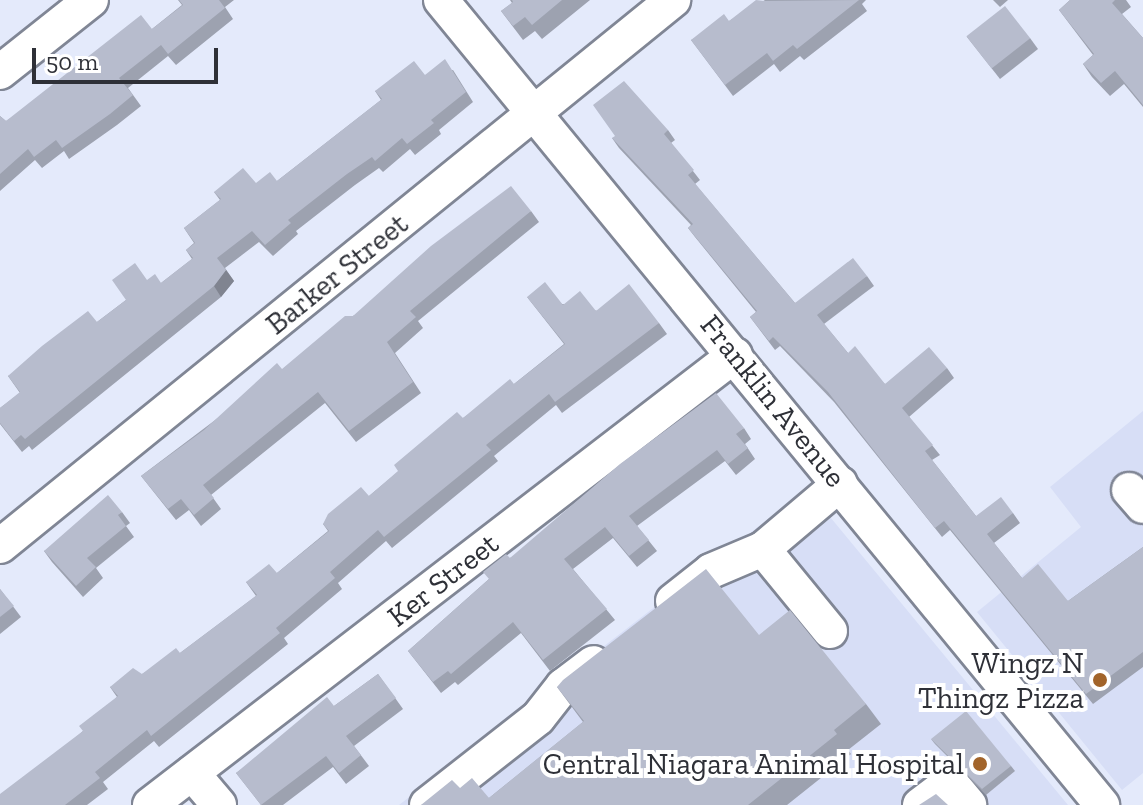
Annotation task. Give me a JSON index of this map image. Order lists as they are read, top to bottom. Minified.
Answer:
{"streets":{"street":["Barker Street","Franklin Avenue","Ker Street"]},"crossings":[["Barker Street","Franklin Avenue"],["Franklin Avenue","Ker Street"]],"places":["Wingz N Thingz Pizza","Central Niagara Animal Hospital"],"scale_bar":"50 m"}
